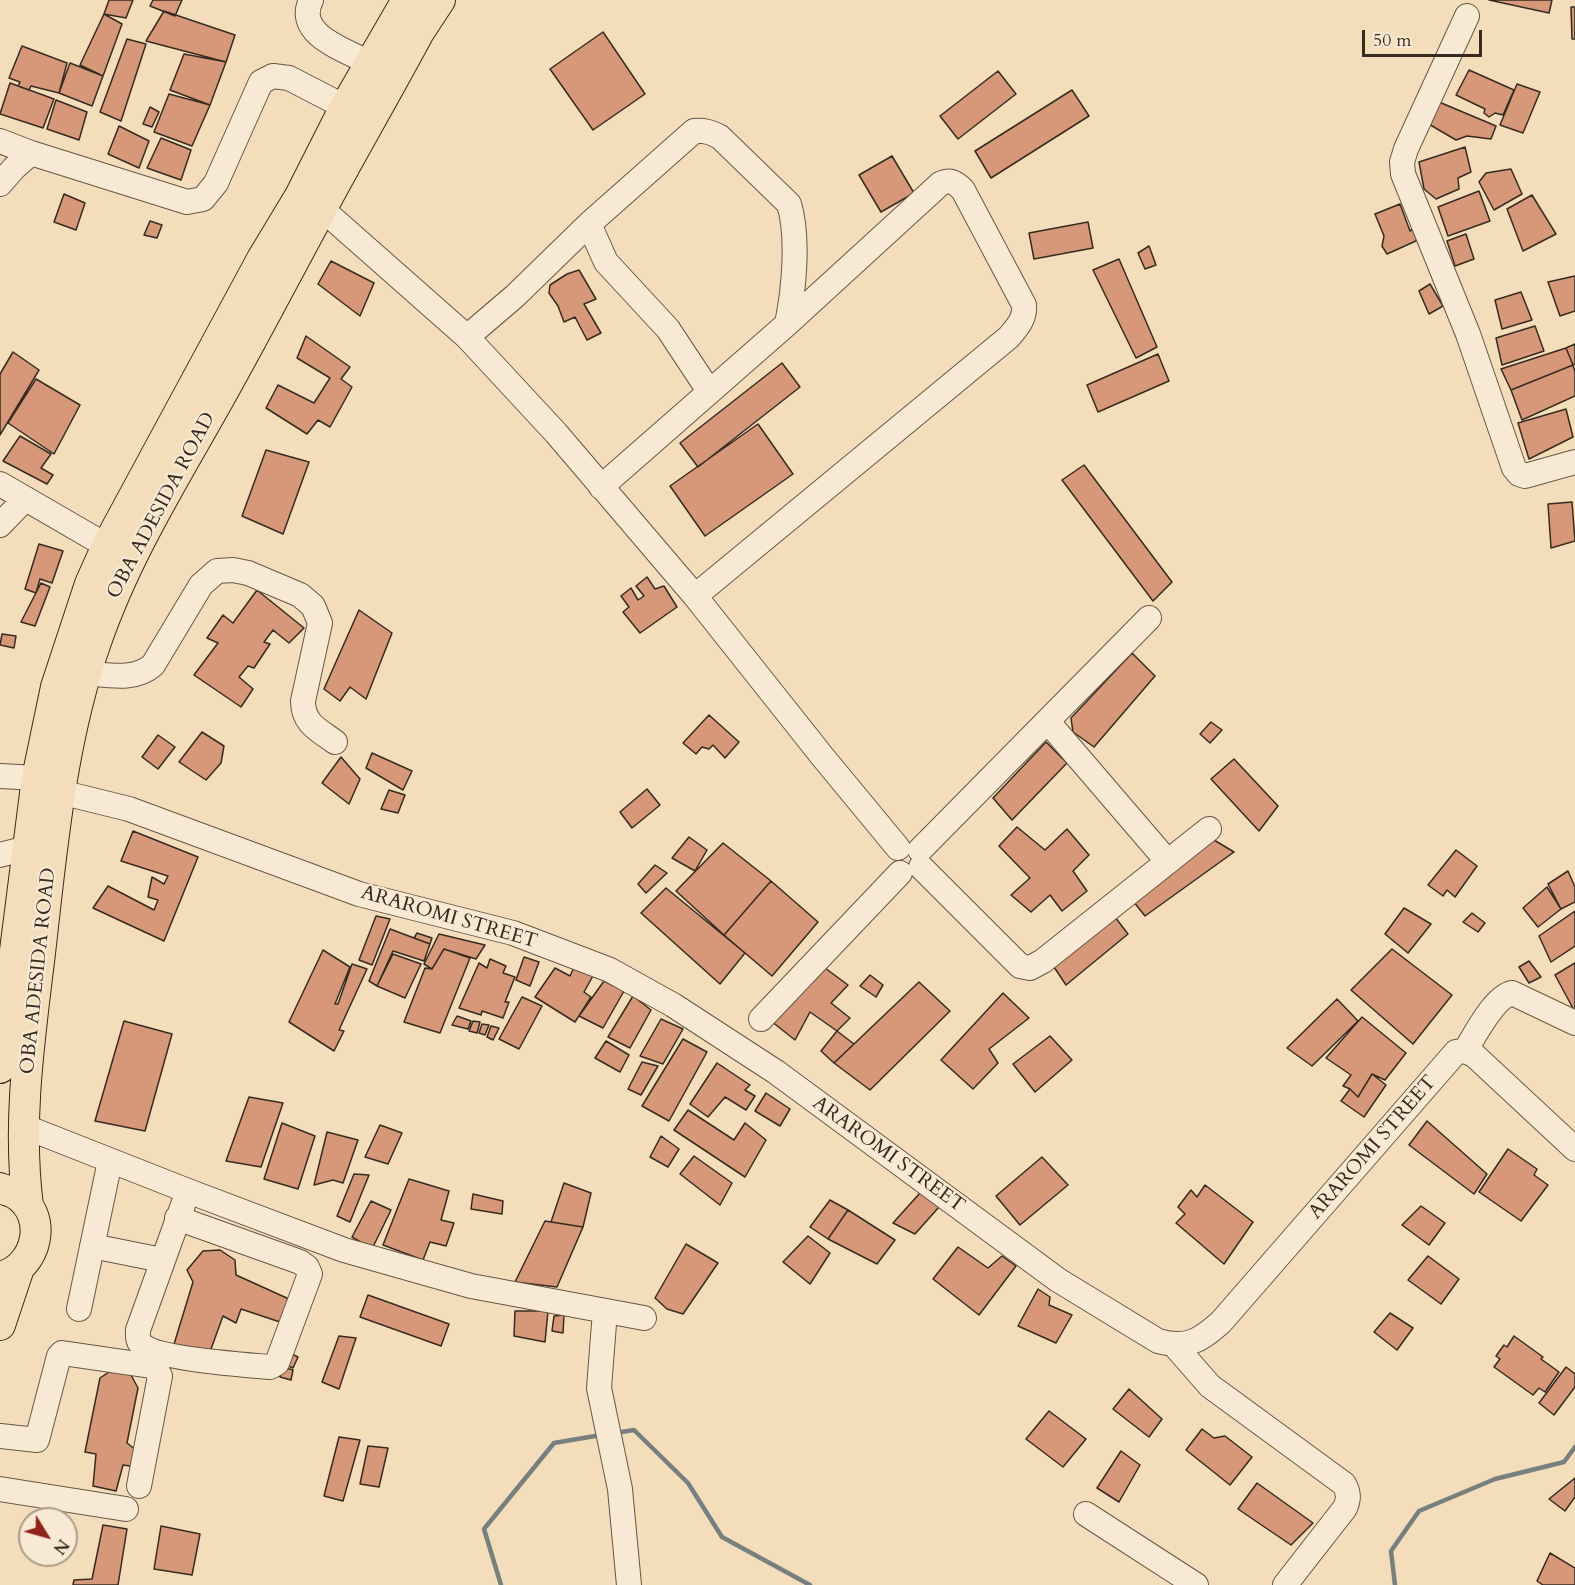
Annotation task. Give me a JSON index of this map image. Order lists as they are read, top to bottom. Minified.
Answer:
{"streets":{"main road":["OBA ADESIDA ROAD"],"street":["ARAROMI STREET"]},"crossings":[["OBA ADESIDA ROAD","ARAROMI STREET"]],"scale_bar":"50 m","north":"bottom right"}
